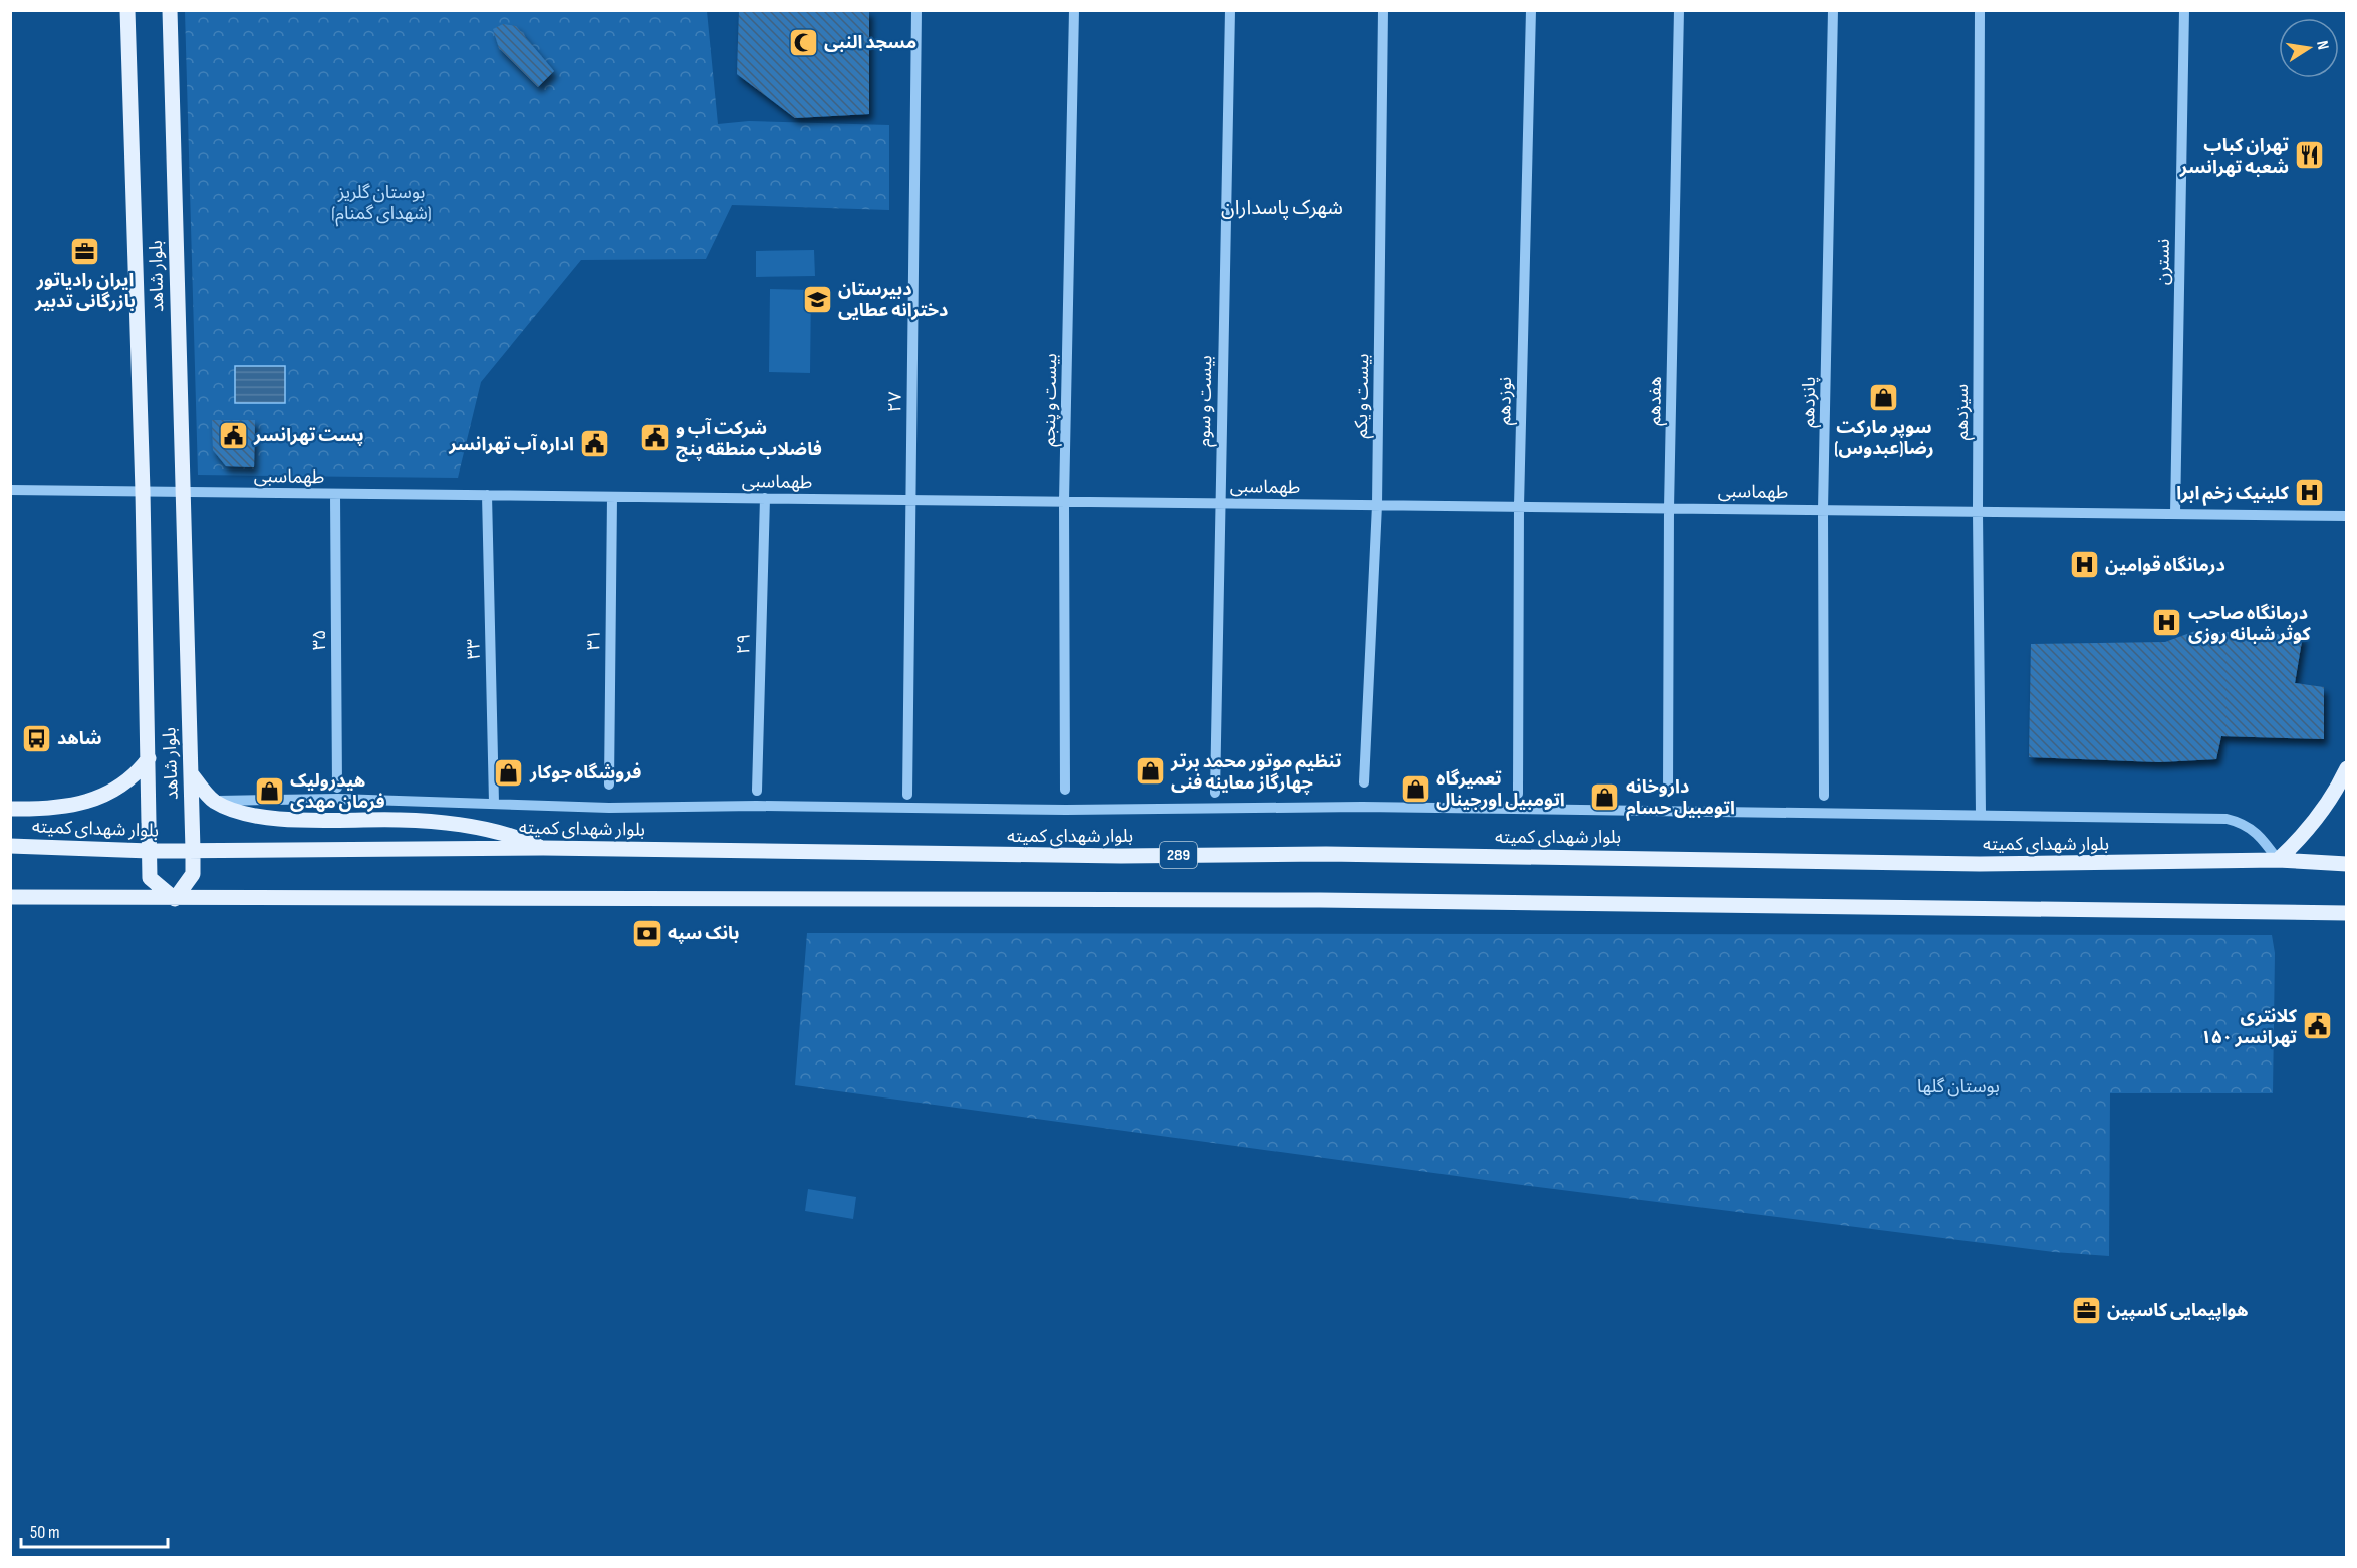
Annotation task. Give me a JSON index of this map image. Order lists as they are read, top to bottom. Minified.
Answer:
{"streets":{"main road":["بلوار شاهد","بلوار شهدای کمیته","289"],"street":["نسترن","بیست و یکم","بیست و پنجم","بیست و سوم","نوزدهم","هفدهم","۲۷","پانزدهم","سیزدهم","طهماسبی","۳۵","۳۱","۲۹","۳۳"]},"crossings":[["نسترن","طهماسبی"],["بلوار شاهد","طهماسبی"],["بلوار شاهد","بلوار شهدای کمیته"],["بیست و یکم","طهماسبی"],["بیست و پنجم","طهماسبی"],["بیست و سوم","طهماسبی"],["نوزدهم","طهماسبی"],["هفدهم","طهماسبی"],["۲۷","طهماسبی"],["پانزدهم","طهماسبی"],["سیزدهم","طهماسبی"],["طهماسبی","۳۵"],["طهماسبی","۳۱"],["طهماسبی","۲۹"],["طهماسبی","۳۳"]],"districts":["شهرک پاسداران"],"parks":["بوستان گلریز (شهدای گمنام)","بوستان گلها"],"places":{"mosque":["مسجد النبی"],"restaurant":["تهران کباب شعبه تهرانسر"],"office":["ایران رادیاتور بازرگانی تدبیر","هواپیمایی کاسپین"],"school or university":["دبیرستان دخترانه عطایی"],"shop":["سوپر مارکت رضا(عبدوس)","تنظیم موتور محمد برتر چهارگاز معاینه فنی","فروشگاه جوکار","تعمیرگاه اتومبیل اورجینال","هیدرولیک فرمان مهدی","داروخانه اتومبیل حسام"],"public building":["پست تهرانسر","شرکت آب و فاضلاب منطقه پنج","اداره آب تهرانسر","کلانتری ۱۵۰ تهرانسر"],"hospital":["کلینیک زخم ابرا","درمانگاه قوامین","درمانگاه صاحب کوثر شبانه روزی"],"bus stop":["شاهد"],"bank":["بانک سپه"]},"scale_bar":"50 m","north":"right"}
